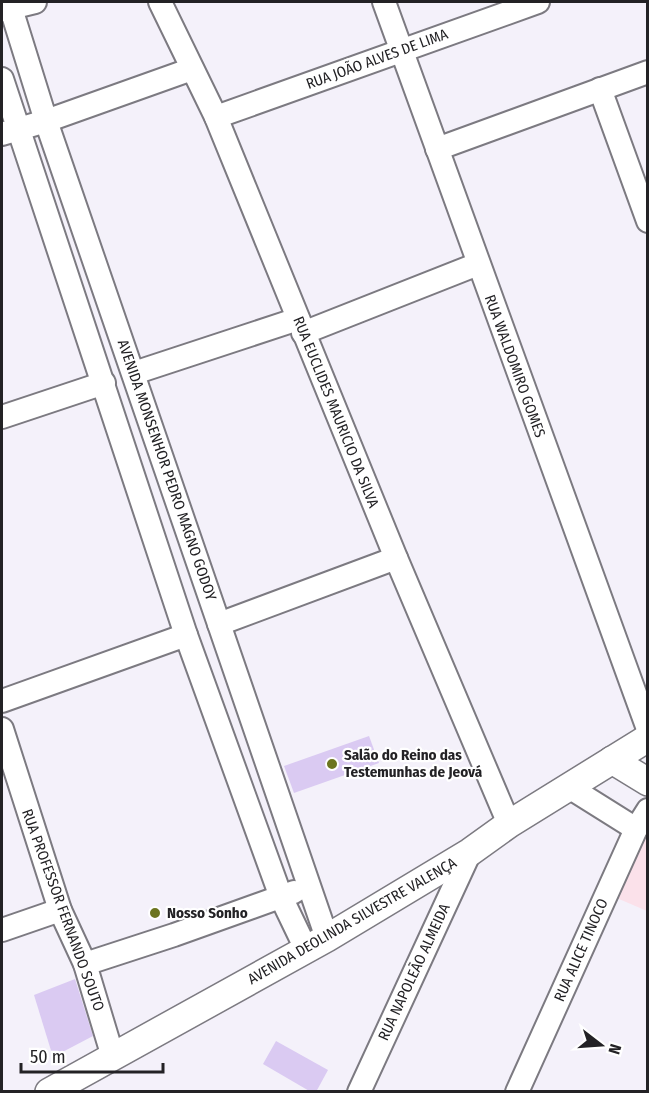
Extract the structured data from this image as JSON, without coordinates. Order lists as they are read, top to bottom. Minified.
{"streets":{"street":["RUA JOÃO ALVES DE LIMA","RUA WALDOMIRO GOMES","RUA EUCLIDES MAURICIO DA SILVA","AVENIDA MONSENHOR PEDRO MAGNO GODOY","RUA PROFESSOR FERNANDO SOUTO","AVENIDA DEOLINDA SILVESTRE VALENÇA","RUA ALICE TINOCO","RUA NAPOLEÃO ALMEIDA"]},"crossings":[["RUA JOÃO ALVES DE LIMA","RUA WALDOMIRO GOMES"],["RUA JOÃO ALVES DE LIMA","RUA EUCLIDES MAURICIO DA SILVA"],["RUA EUCLIDES MAURICIO DA SILVA","AVENIDA DEOLINDA SILVESTRE VALENÇA"],["AVENIDA MONSENHOR PEDRO MAGNO GODOY","AVENIDA DEOLINDA SILVESTRE VALENÇA"],["RUA PROFESSOR FERNANDO SOUTO","AVENIDA DEOLINDA SILVESTRE VALENÇA"],["AVENIDA DEOLINDA SILVESTRE VALENÇA","RUA NAPOLEÃO ALMEIDA"]],"places":["Salão do Reino das Testemunhas de Jeová","Nosso Sonho"],"scale_bar":"50 m","north":"right"}
